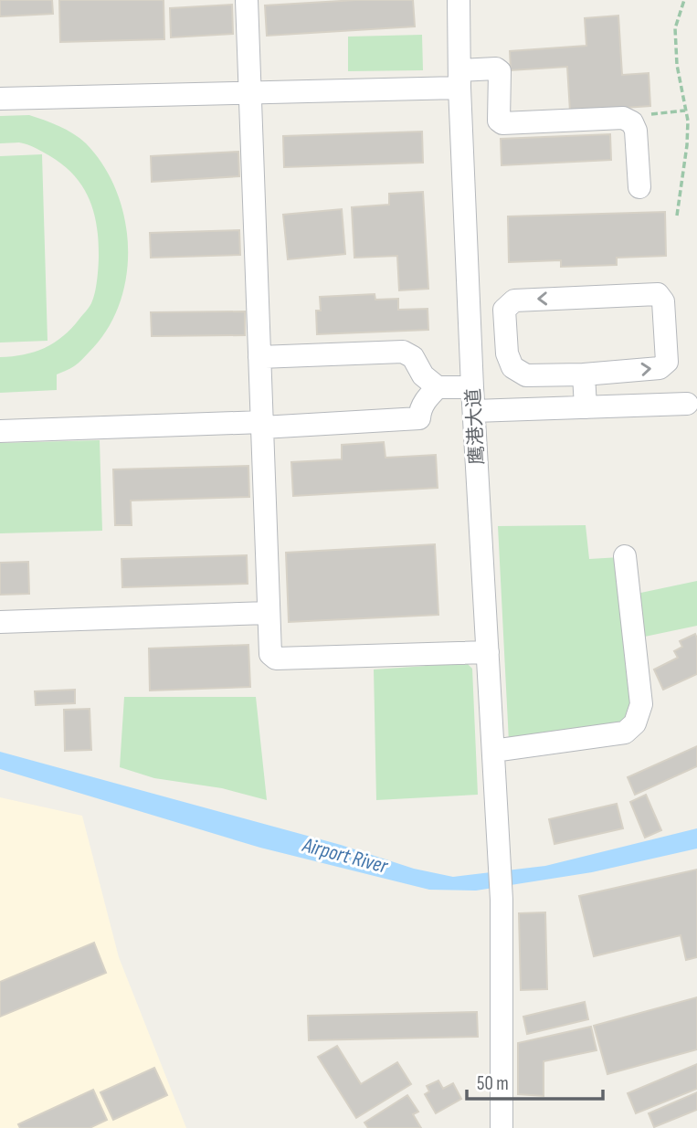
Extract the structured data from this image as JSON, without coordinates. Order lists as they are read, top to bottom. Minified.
{"streets":{"street":["鹰港大道"]},"water":["Airport River"],"scale_bar":"50 m"}
